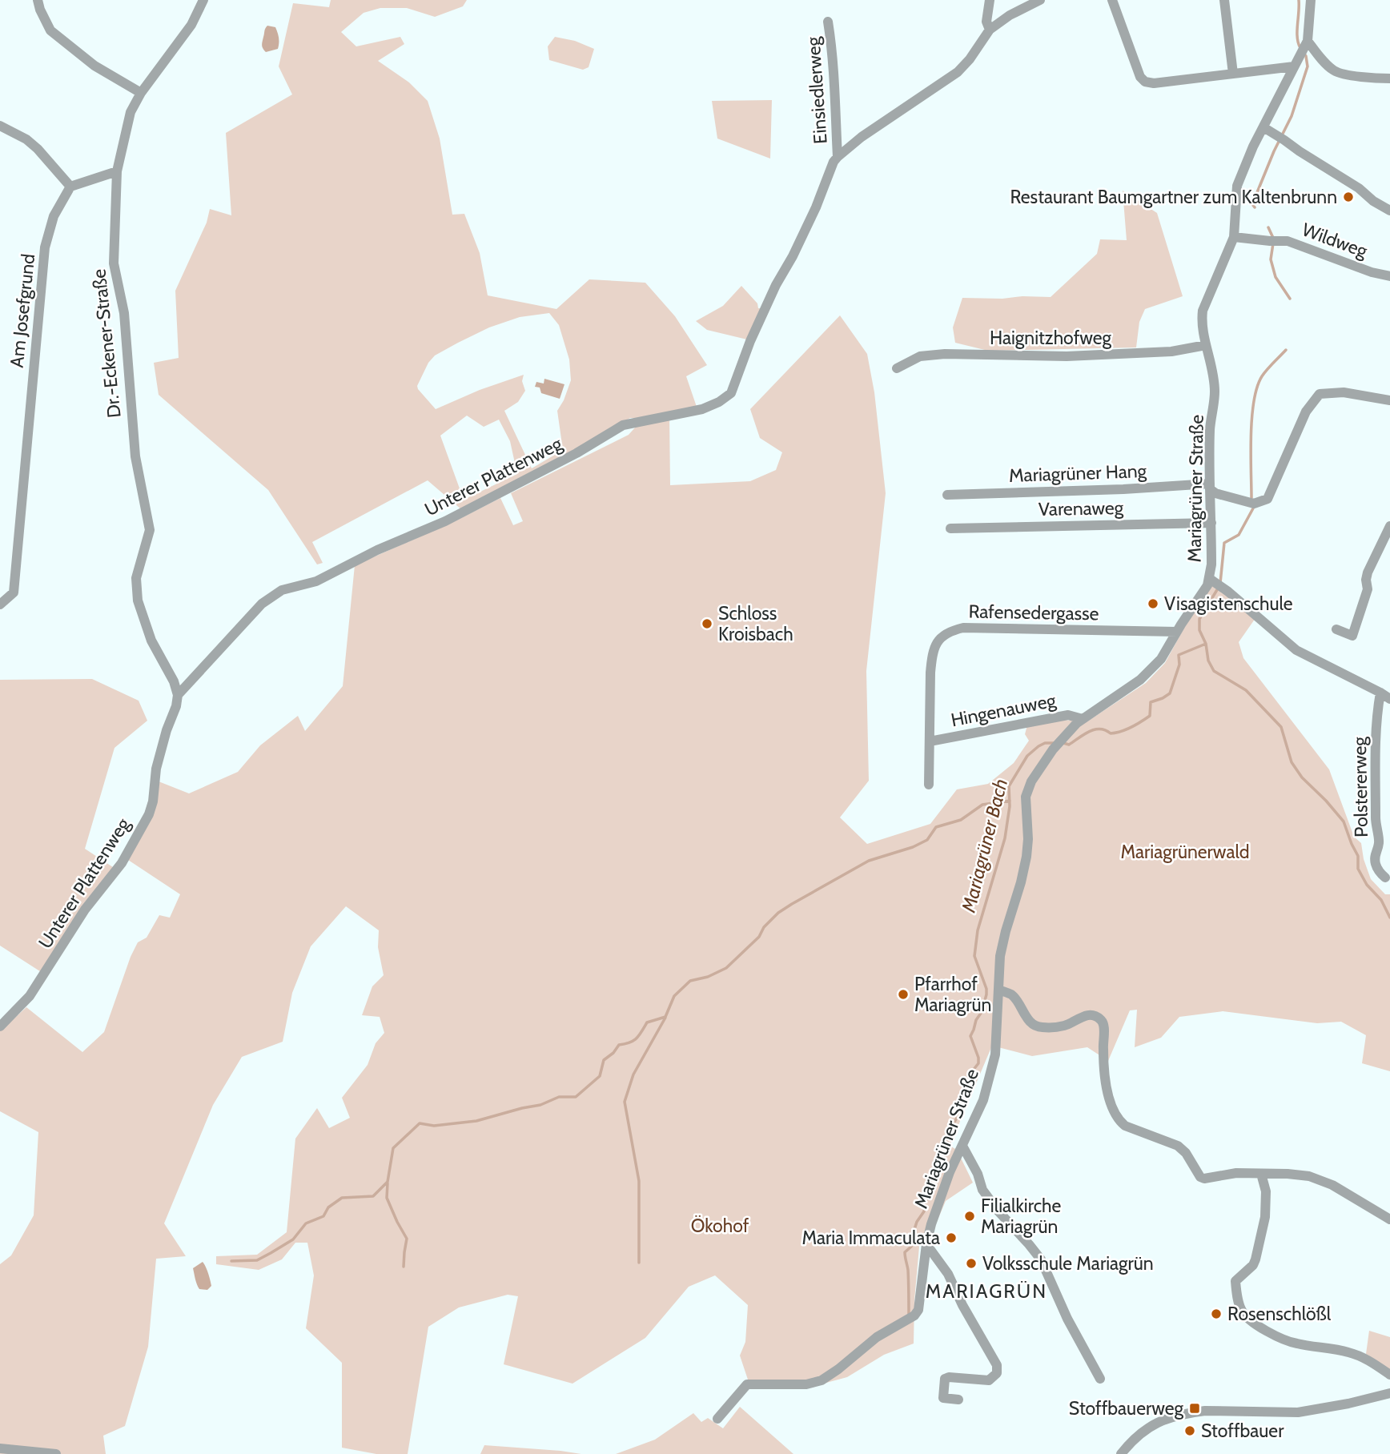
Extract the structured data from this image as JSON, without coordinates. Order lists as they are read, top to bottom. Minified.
{"streets":{"street":["Einsiedlerweg","Wildweg","Am Josefgrund","Haignitzhofweg","Dr.-Eckener-Straße","Mariagrüner Hang","Unterer Plattenweg","Mariagrüner Straße","Varenaweg","Rafensedergasse","Hingenauweg","Polstererweg"]},"crossings":[["Einsiedlerweg","Unterer Plattenweg"],["Wildweg","Mariagrüner Straße"],["Haignitzhofweg","Mariagrüner Straße"],["Dr.-Eckener-Straße","Unterer Plattenweg"],["Mariagrüner Hang","Mariagrüner Straße"],["Mariagrüner Straße","Varenaweg"],["Mariagrüner Straße","Rafensedergasse"],["Mariagrüner Straße","Hingenauweg"],["Rafensedergasse","Hingenauweg"]],"districts":["MARIAGRÜN"],"water":["Mariagrüner Bach"],"parks":["Mariagrünerwald","Ökohof"],"places":{"other":["Restaurant Baumgartner zum Kaltenbrunn","Visagistenschule","Schloss Kroisbach","Pfarrhof Mariagrün","Filialkirche Mariagrün","Maria Immaculata","Volksschule Mariagrün","Rosenschlößl","Stoffbauer"],"transit":["Stoffbauerweg"]}}
